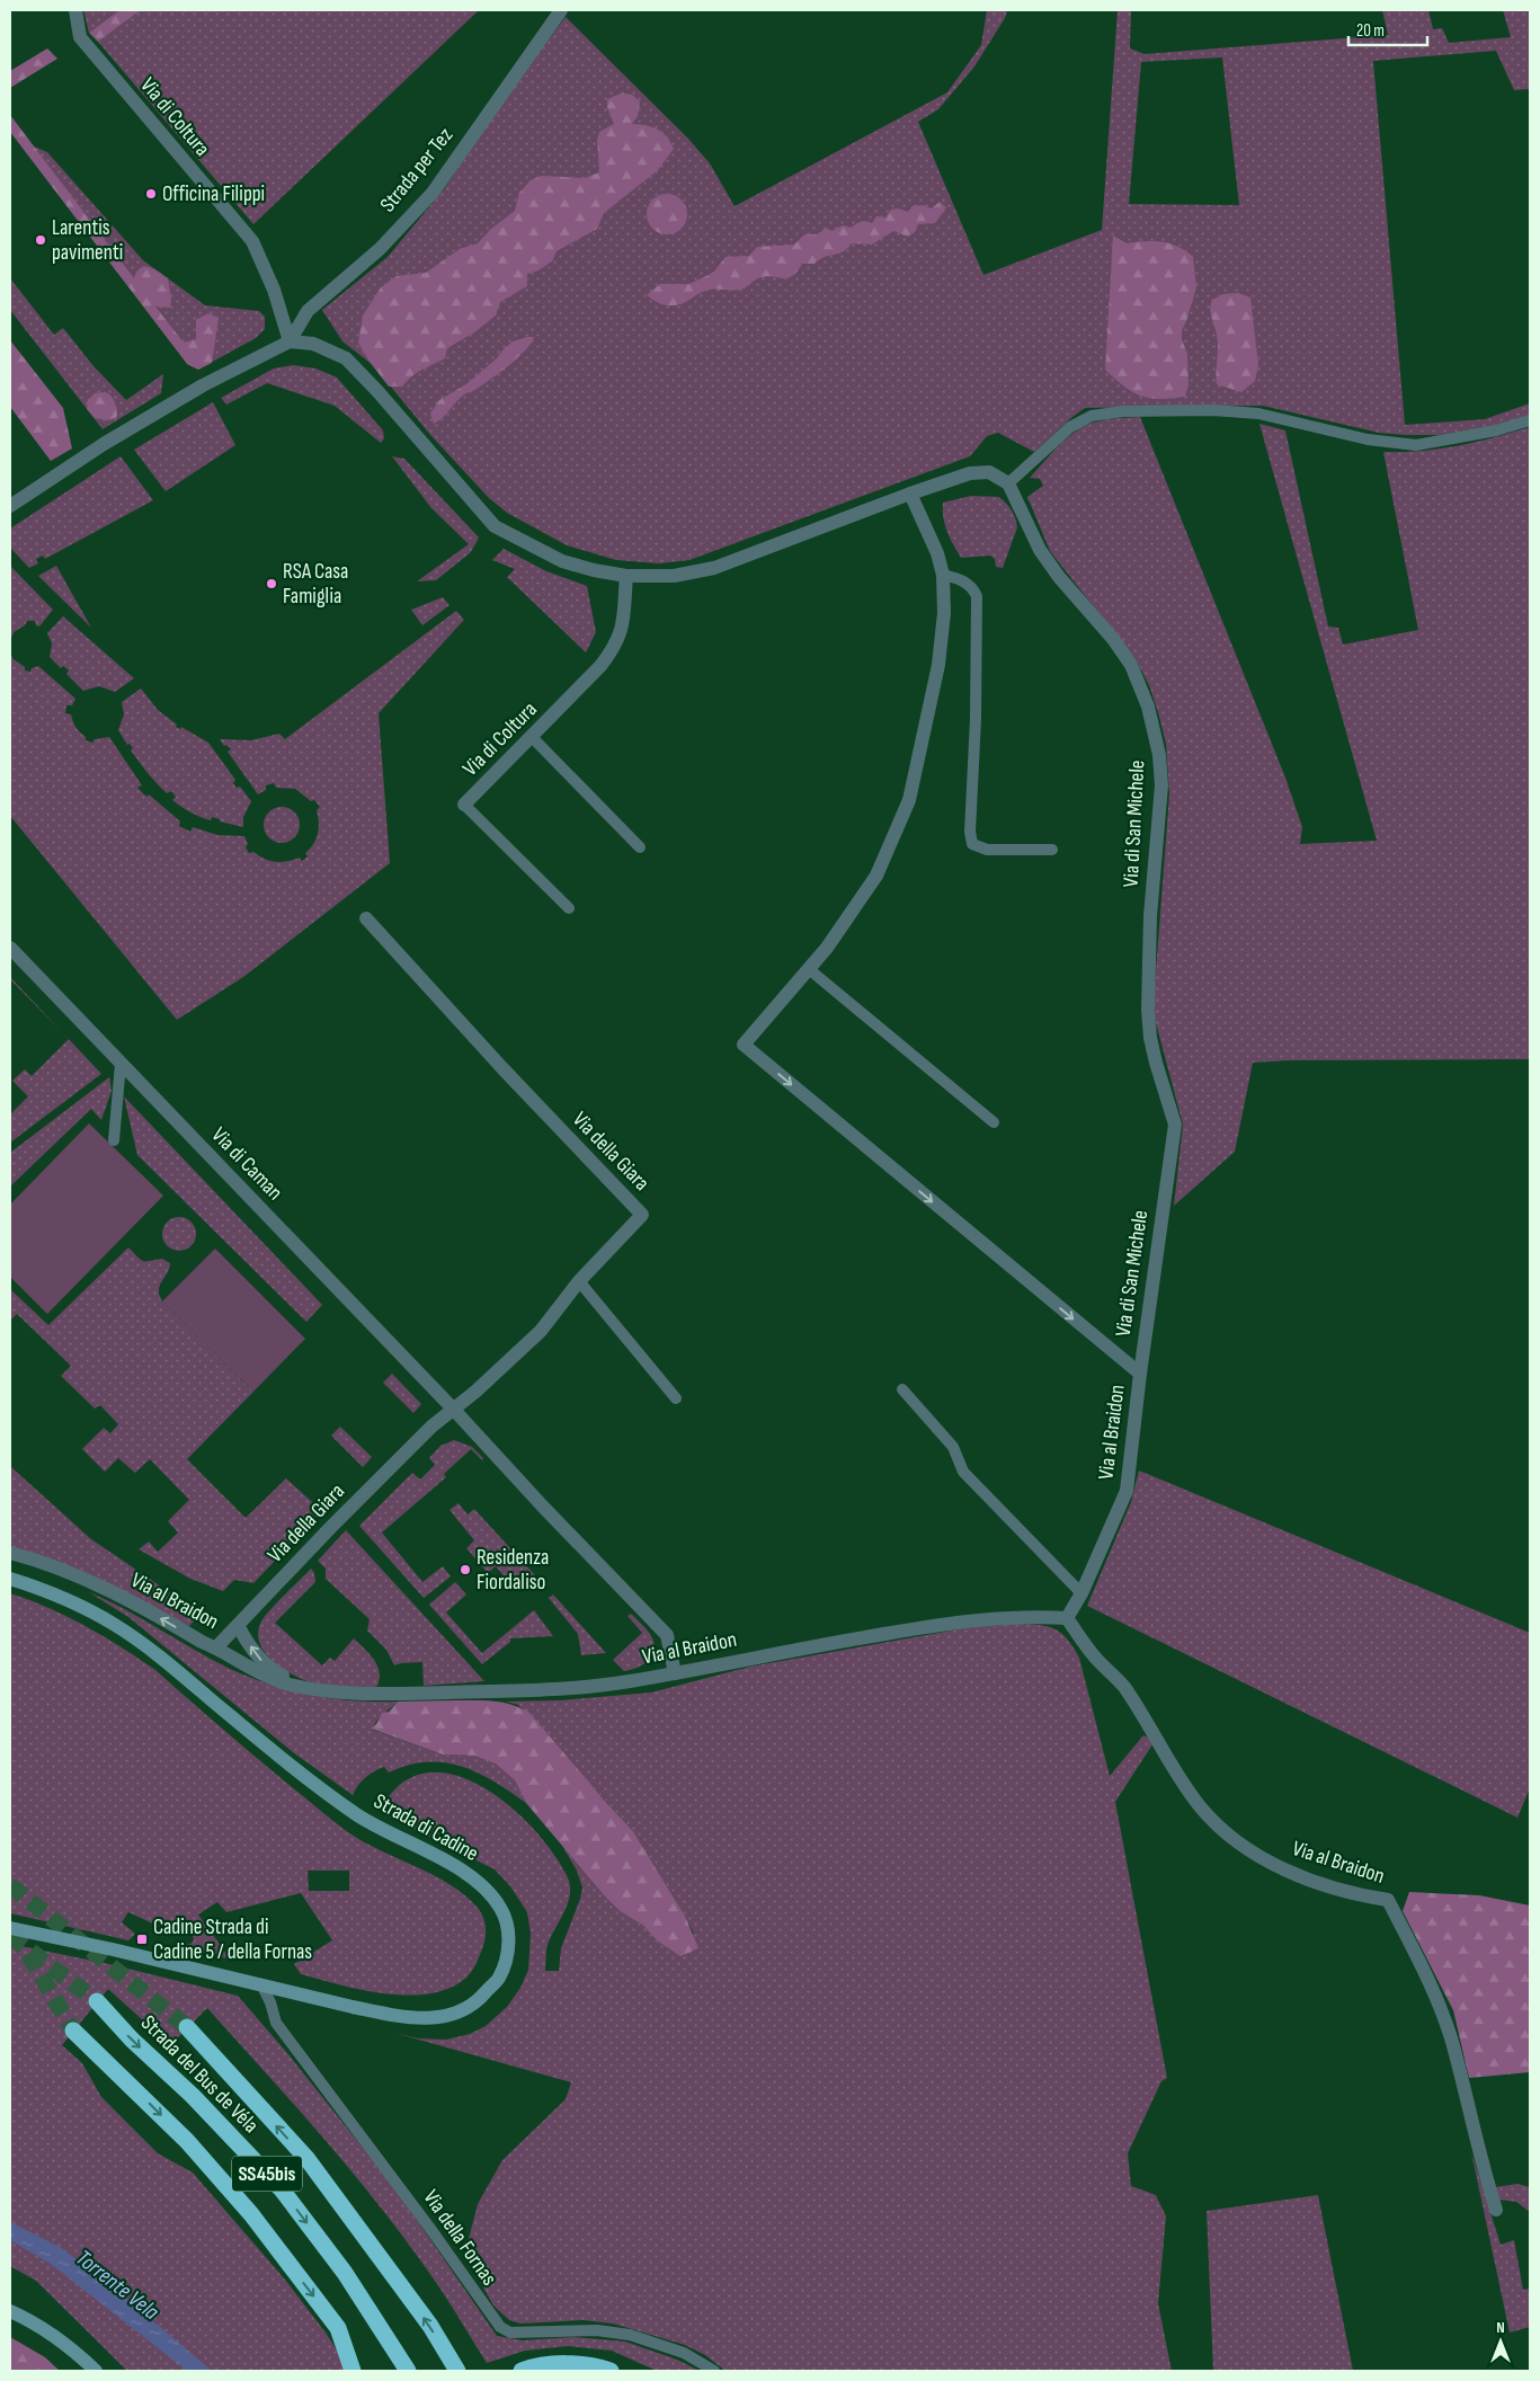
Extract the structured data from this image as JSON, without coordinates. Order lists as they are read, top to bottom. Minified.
{"streets":{"highway":["Strada del Bus de Véla","SS45bis"],"street":["Via di Coltura","Strada per Tez","Via di San Michele","Via della Giara","Via di Caman","Via al Braidon","Strada di Cadine"],"lane":["Via della Fornas"]},"crossings":[["Via di Coltura","Strada per Tez"],["Via di San Michele","Via al Braidon"],["Via della Giara","Via di Caman"],["Via della Giara","Via al Braidon"],["Strada di Cadine","Via della Fornas"]],"water":["Torrente Vela"],"places":{"other":["Officina Filippi","Larentis pavimenti","RSA Casa Famiglia","Residenza Fiordaliso"],"transit":["Cadine Strada di Cadine 5 / della Fornas"]},"scale_bar":"20 m","north":"top"}
